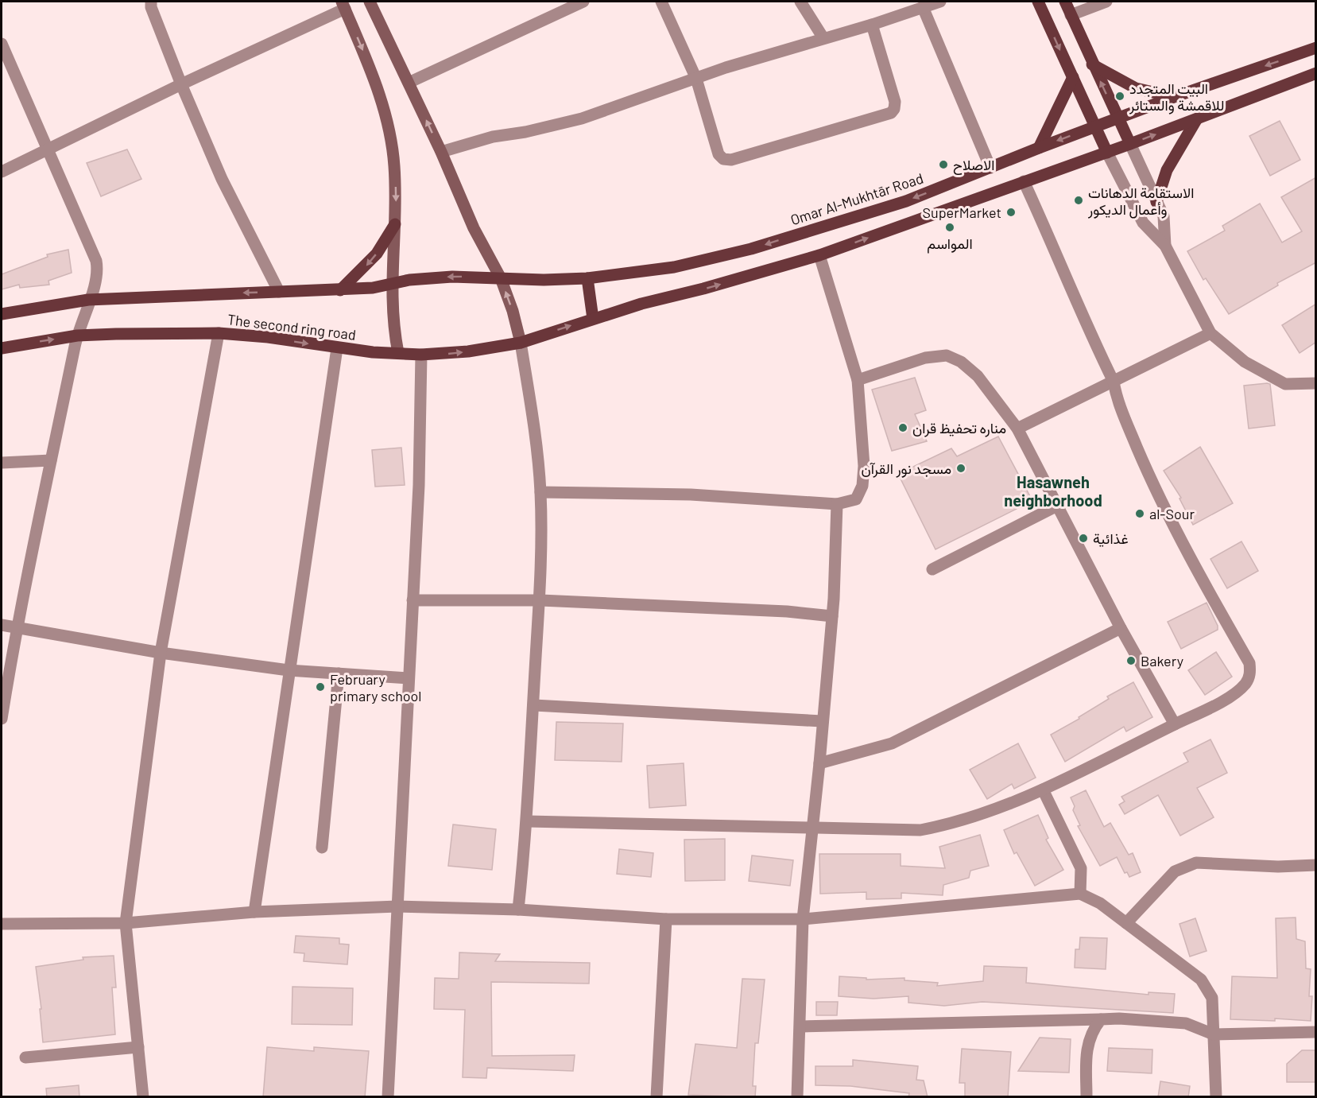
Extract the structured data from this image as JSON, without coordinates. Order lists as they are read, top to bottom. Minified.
{"streets":{"main road":["Omar Al-Mukhtār Road","The second ring road"]},"crossings":[["Omar Al-Mukhtār Road","The second ring road"]],"districts":["Hasawneh neighborhood"],"places":["البيت المتجدد للاقمشة والستائر","الاصلاح","الاستقامة الدهانات وأعمال الديكور","SuperMarket","المواسم","مناره تحفيظ قران","مسجد نور القرآن","al-Sour","غذائية","Bakery","February primary school"]}
